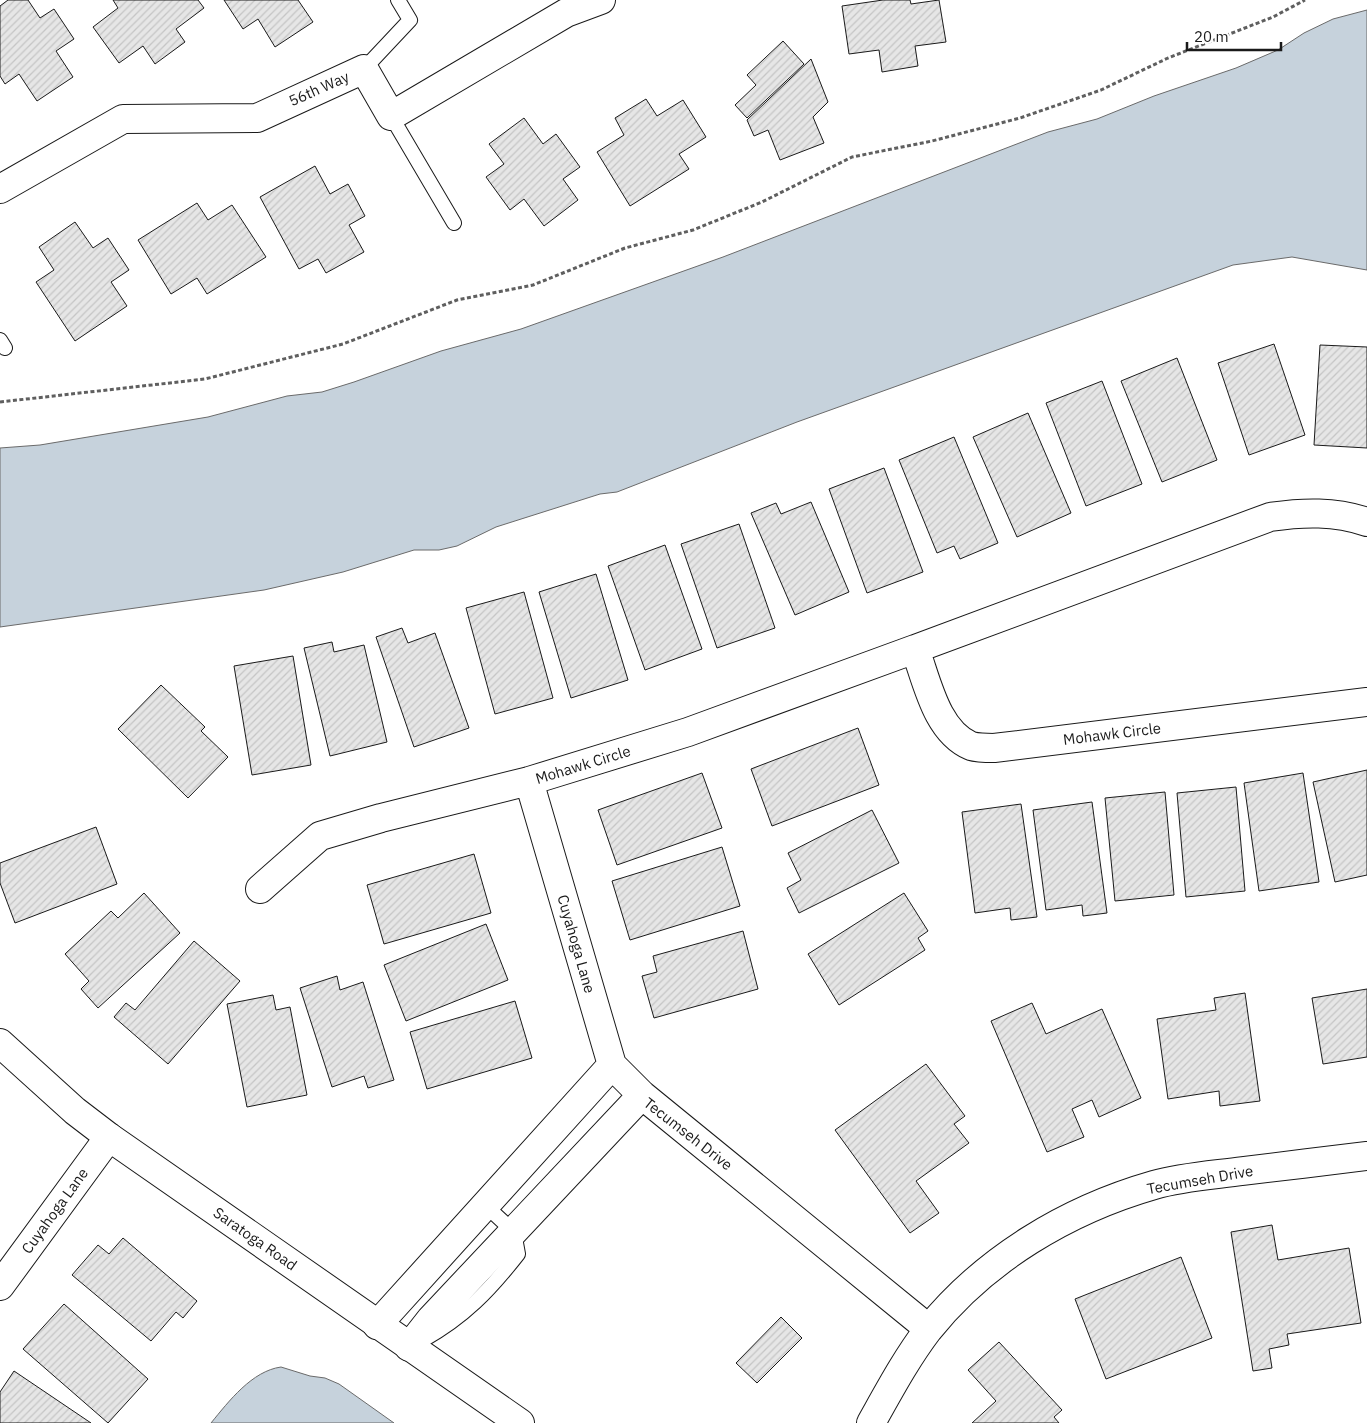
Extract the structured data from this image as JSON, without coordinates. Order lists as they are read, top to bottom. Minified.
{"streets":{"street":["56th Way","Mohawk Circle","Cuyahoga Lane","Tecumseh Drive","Saratoga Road"]},"crossings":[["Mohawk Circle","Cuyahoga Lane"],["Cuyahoga Lane","Tecumseh Drive"],["Cuyahoga Lane","Saratoga Road"],["Tecumseh Drive","Saratoga Road"]],"scale_bar":"20 m"}
